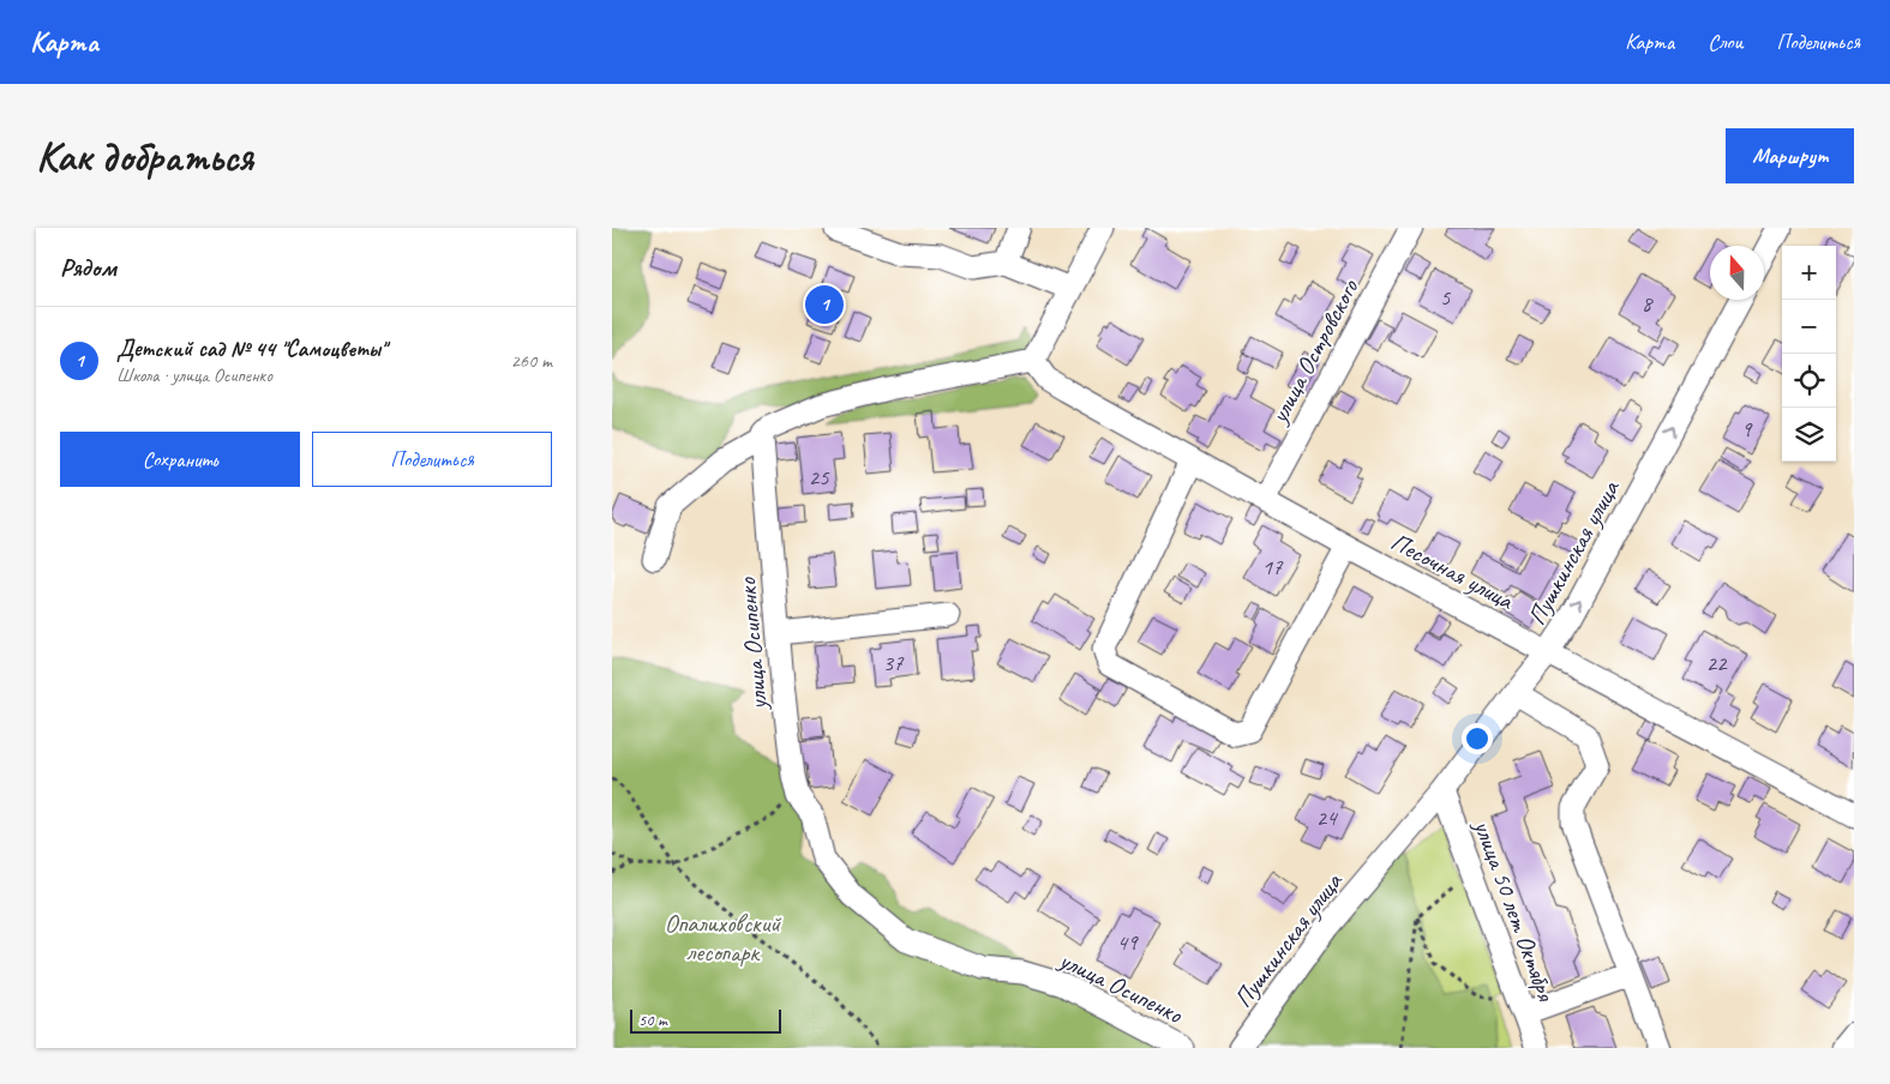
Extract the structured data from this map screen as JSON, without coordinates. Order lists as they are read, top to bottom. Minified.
{"streets":{"street":["улица Островского","Пушкинская улица","Песочная улица","улица Осипенко","улица 50 лет Октября"]},"crossings":[["улица Островского","Песочная улица"],["Пушкинская улица","Песочная улица"],["Пушкинская улица","улица 50 лет Октября"]],"one_way":["Пушкинская улица"],"parks":["Опалиховский лесопарк"],"house_numbers":["5","8","9","25","17","37","22","24","49"],"scale_bar":"50 m","north":"top","page":{"header":"Карта","nav":["Карта","Слои","Поделиться"],"buttons":["Маршрут",["Сохранить","Поделиться"]],"title":"Как добраться","heading":"Рядом","map_buttons":["+","−"],"pins":"1","list":[{"mark":"1","name":"Детский сад № 44 \"Самоцветы\"","note":"Школа · улица Осипенко","value":"260 m"}],"scale":"50 m"}}
